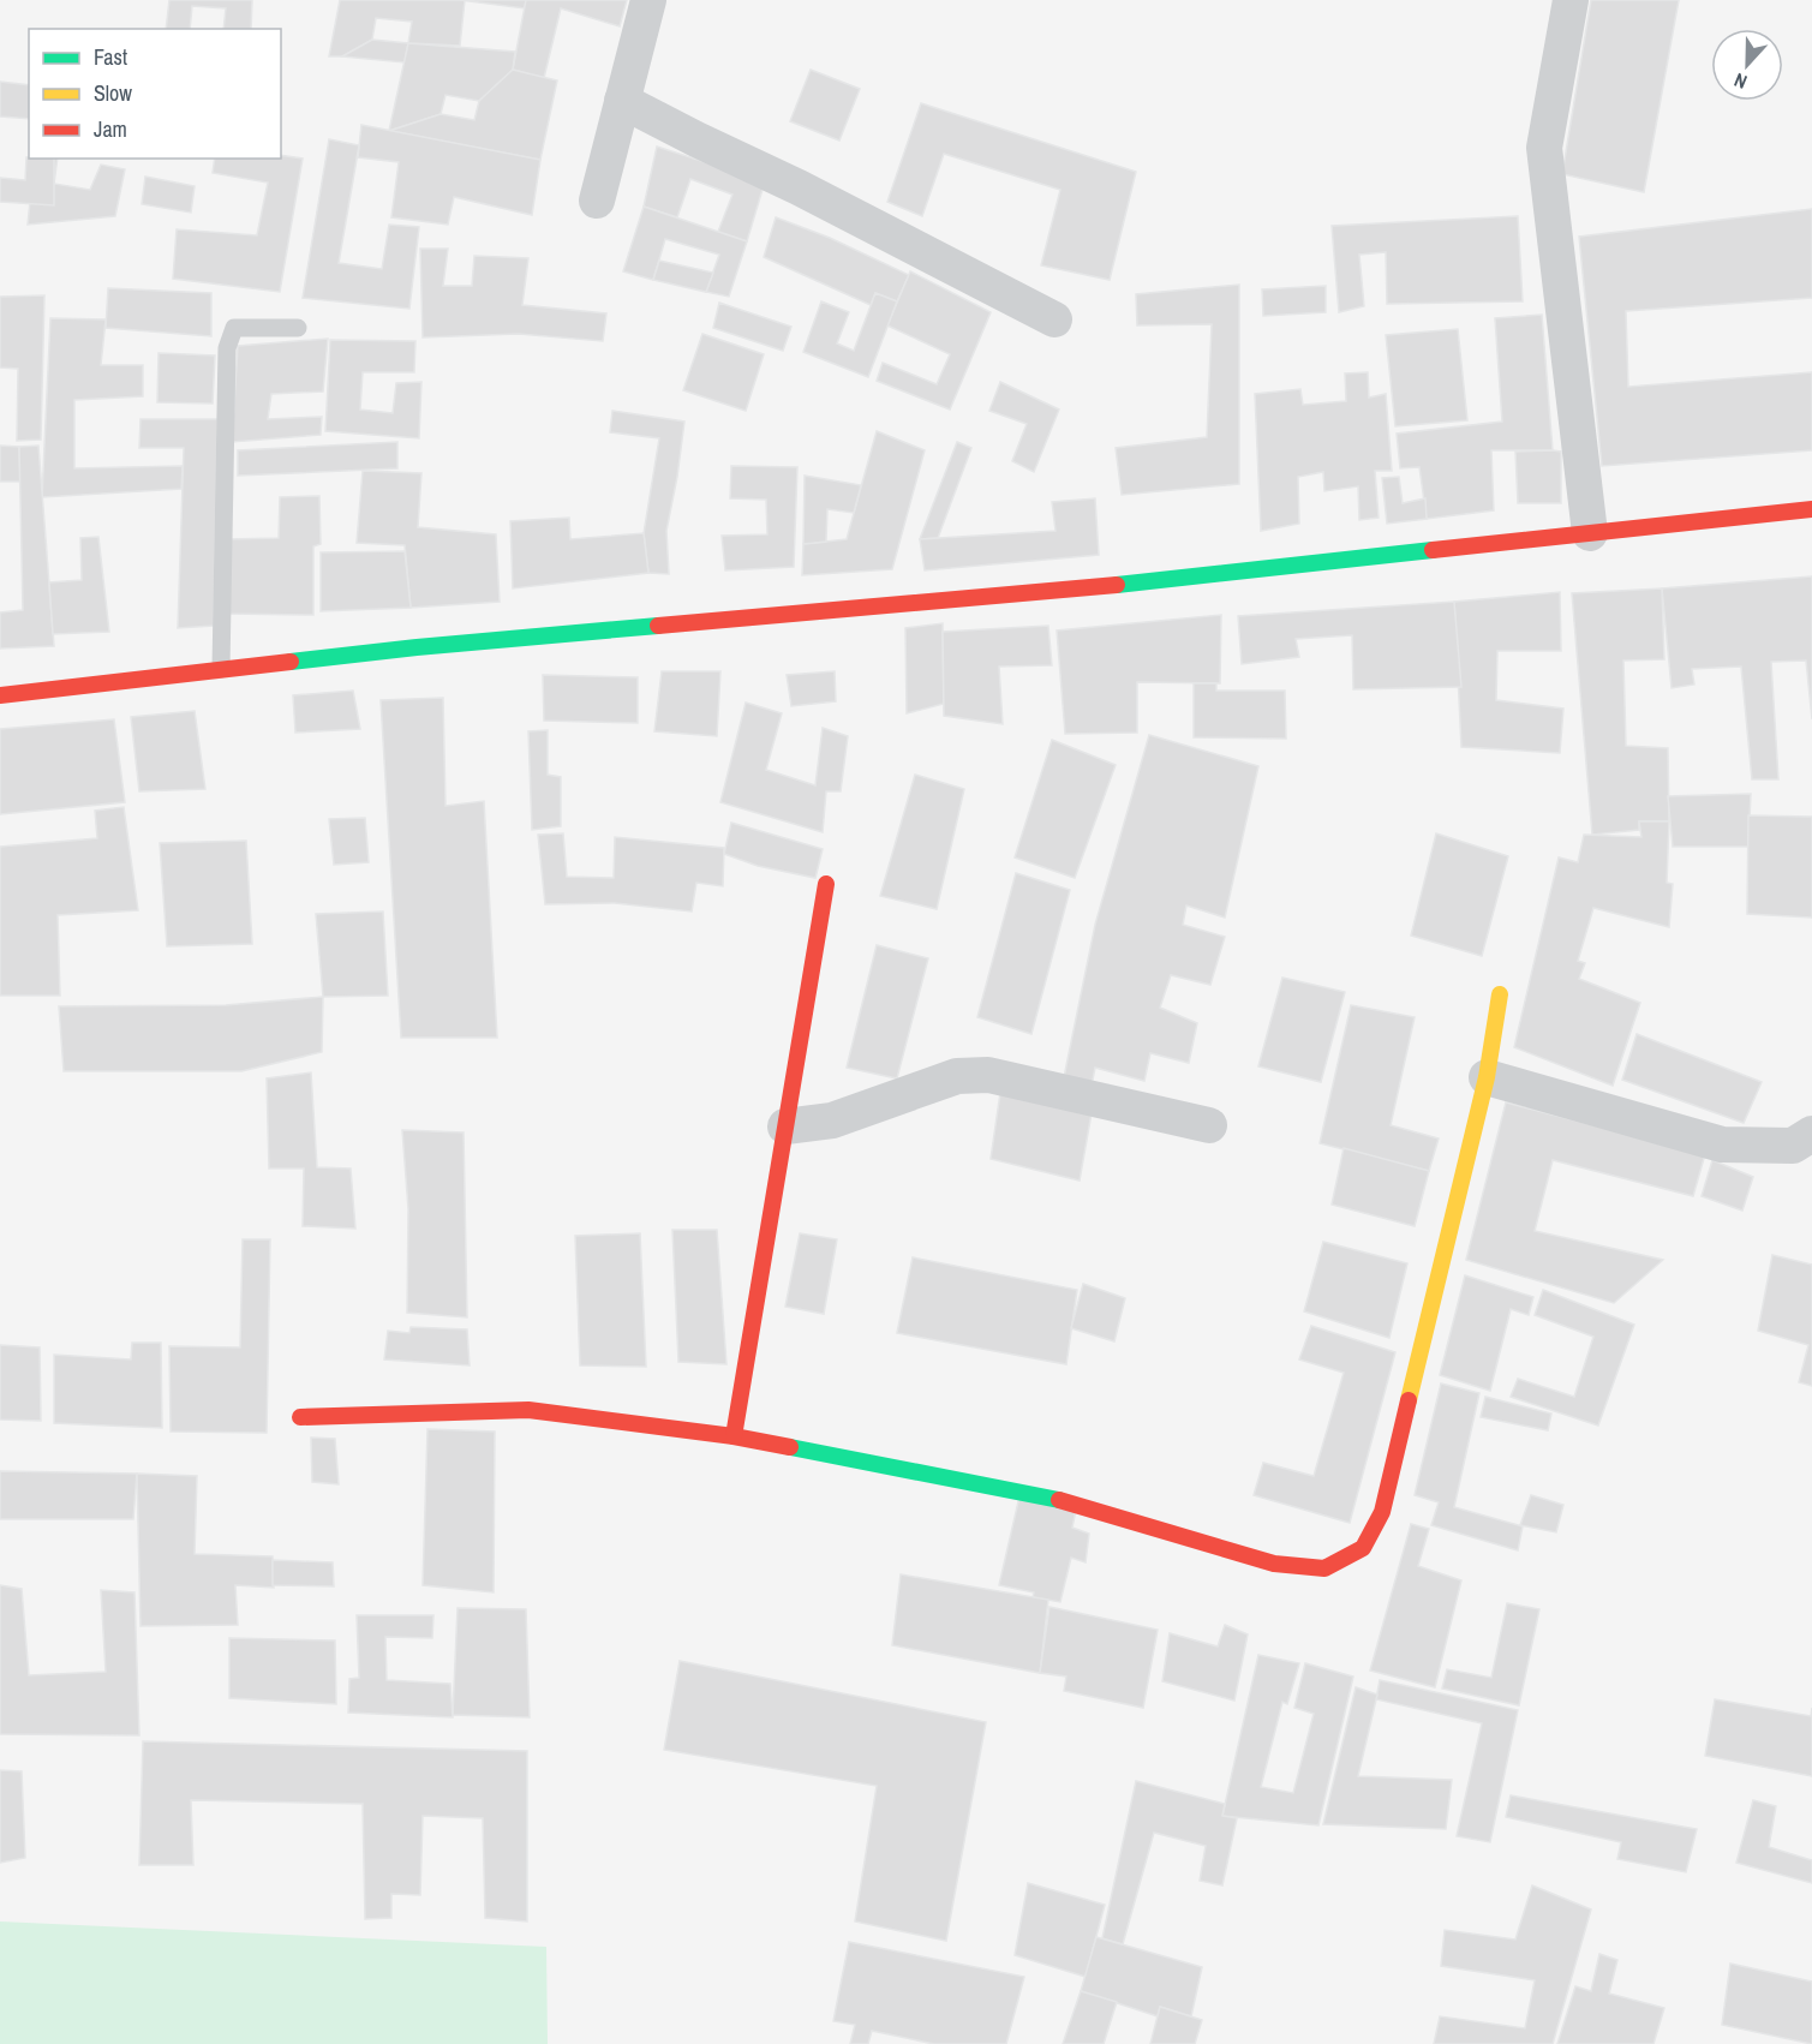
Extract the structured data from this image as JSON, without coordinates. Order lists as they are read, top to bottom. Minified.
{"legend":["Fast","Slow","Jam"],"north":"bottom"}
